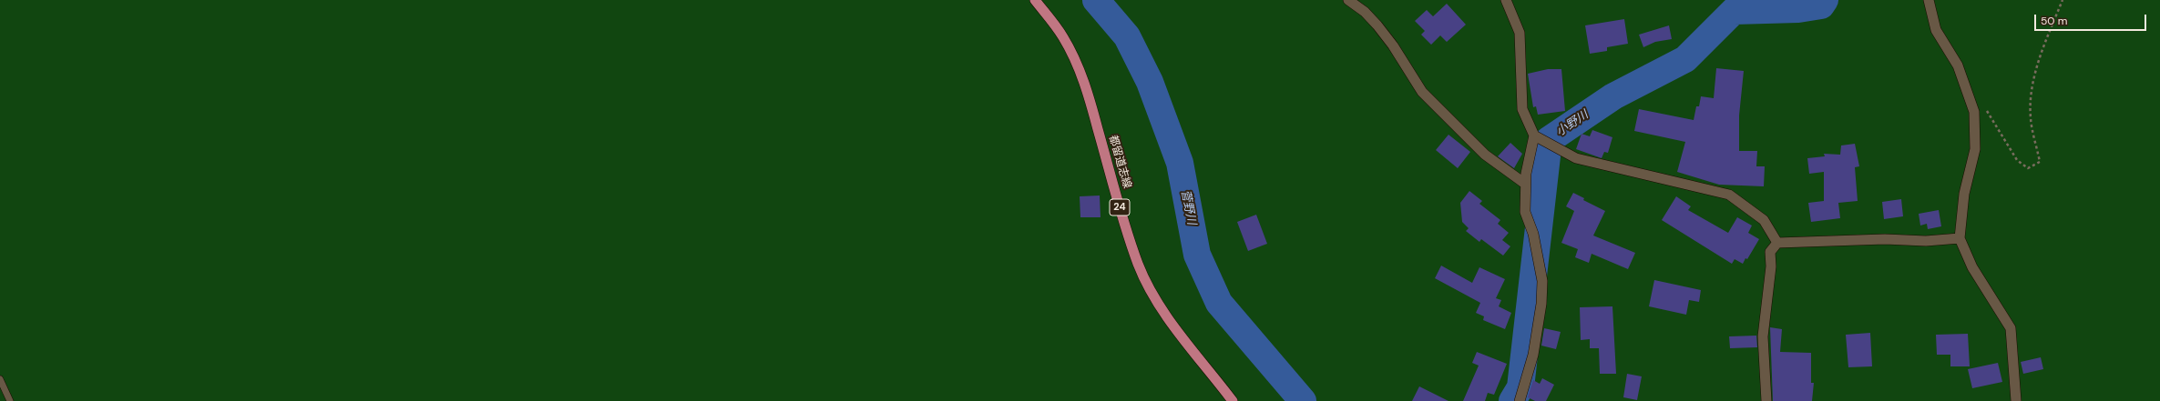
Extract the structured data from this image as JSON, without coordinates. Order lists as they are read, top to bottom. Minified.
{"streets":{"main road":["都留道志線","24"]},"water":["小野川","菅野川"],"scale_bar":"50 m"}
